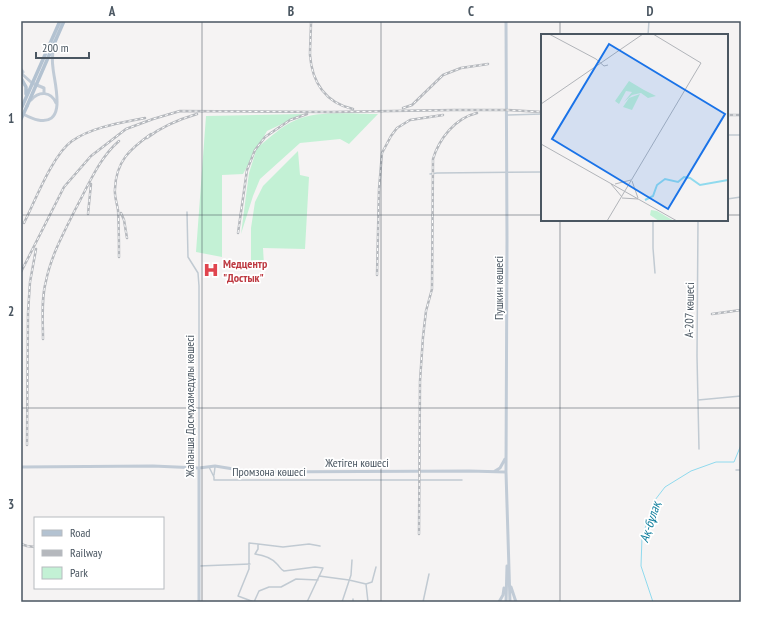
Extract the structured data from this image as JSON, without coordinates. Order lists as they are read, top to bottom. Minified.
{"streets":{"main road":["Пушкин көшесі","Жаһанша Досмұхамедұлы көшесі","Жетіген көшесі"],"street":["А-207 көшесі","Промзона көшесі"]},"crossings":[["Пушкин көшесі","Жетіген көшесі"],["Жаһанша Досмұхамедұлы көшесі","Жетіген көшесі"]],"water":["Ақ-бұлақ"],"places":{"hospital":["Медцентр \"Достык\""]},"legend":["Road","Railway","Park"],"scale_bar":"200 m","grid":{"columns":["A","B","C","D"],"rows":["1","2","3"]}}
